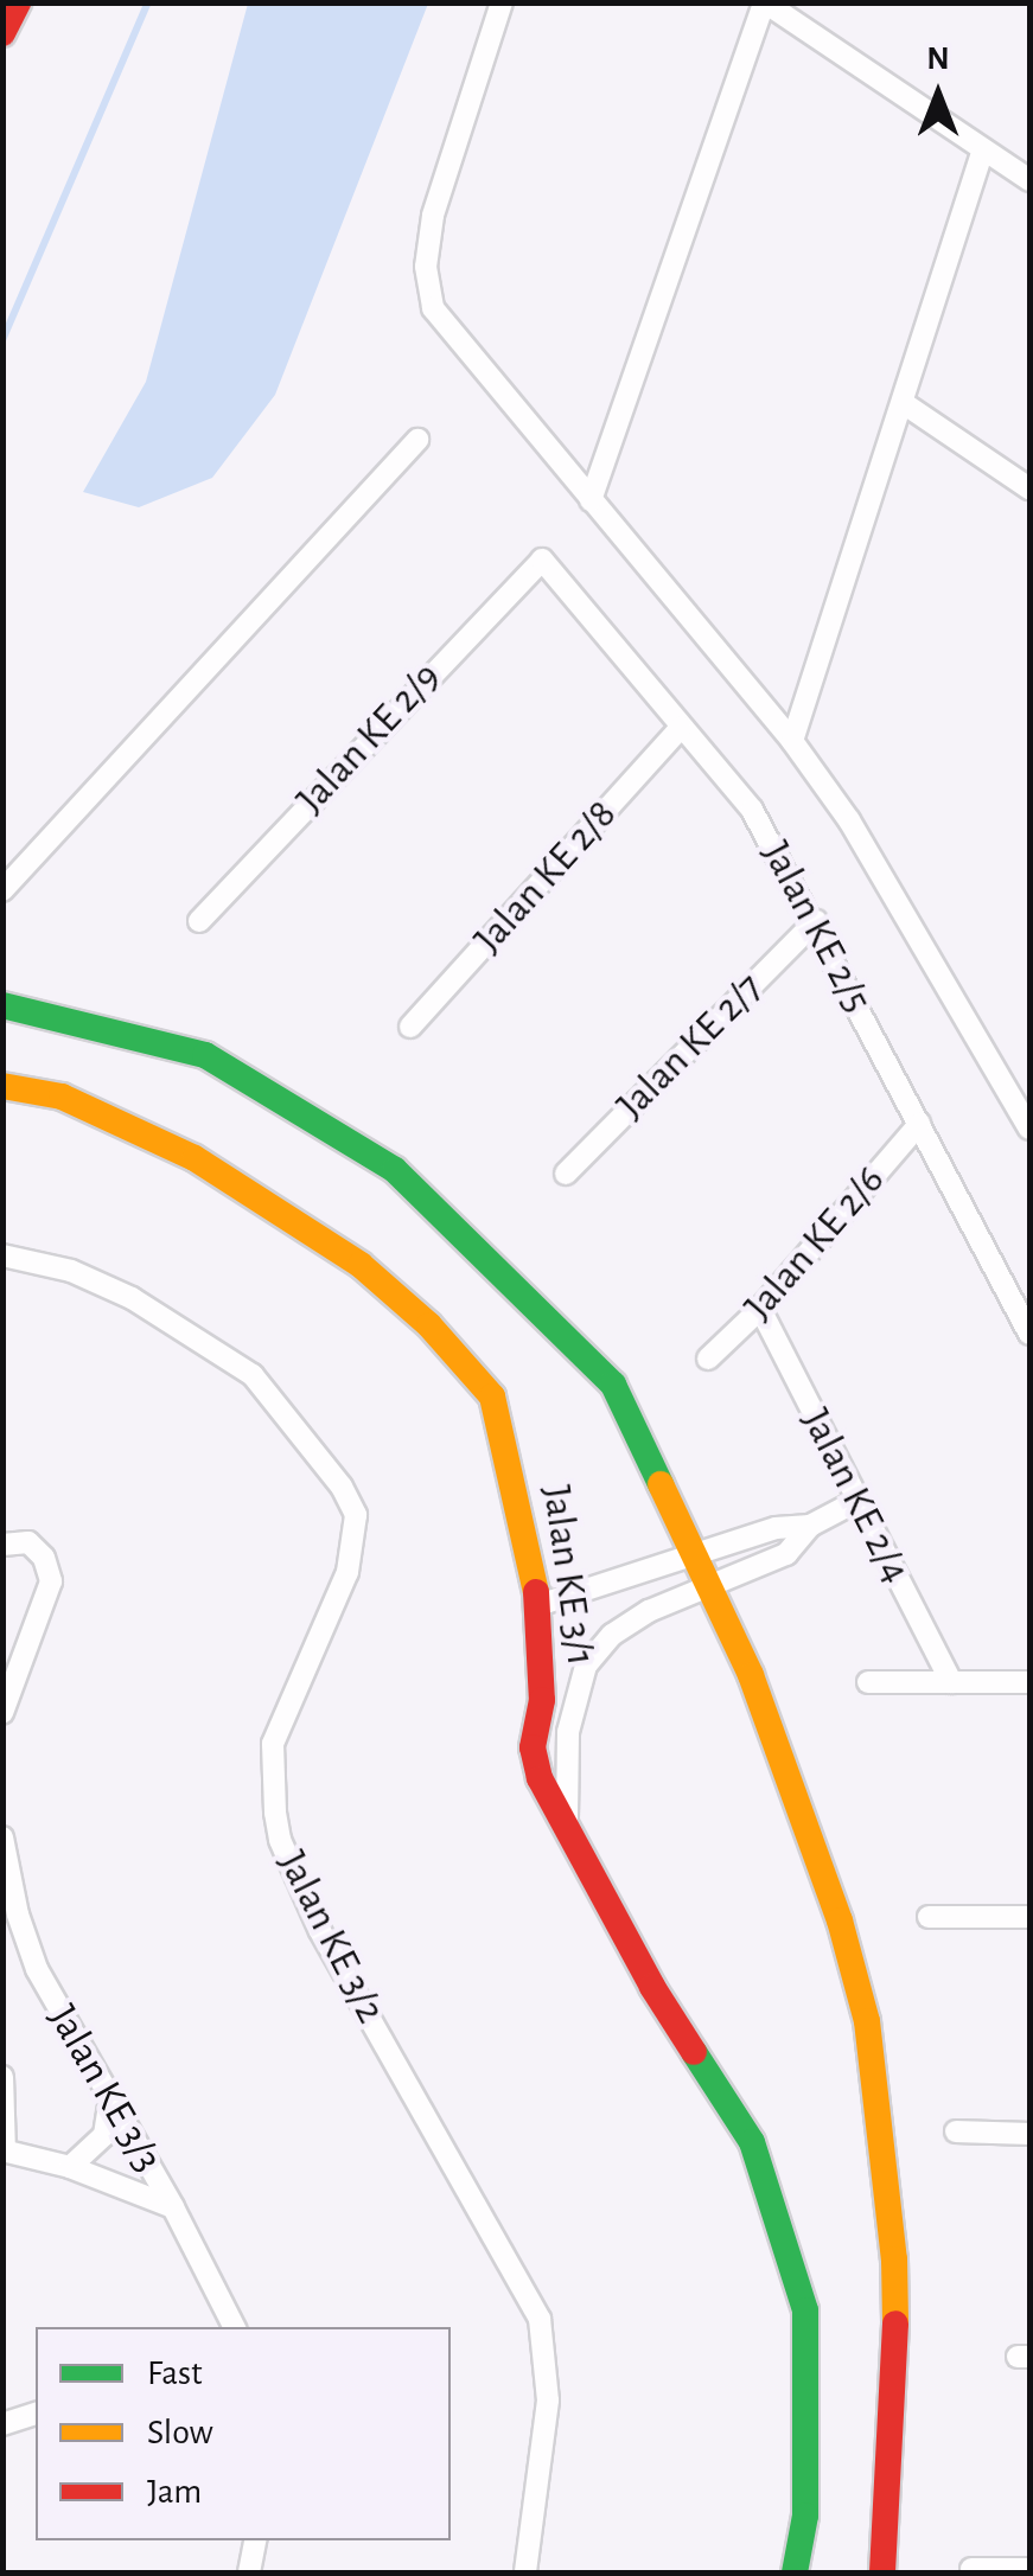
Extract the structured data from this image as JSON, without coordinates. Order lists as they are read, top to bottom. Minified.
{"streets":{"main road":["Jalan KE 3/1"],"street":["Jalan KE 2/9","Jalan KE 2/8","Jalan KE 2/5","Jalan KE 2/7","Jalan KE 2/6","Jalan KE 2/4","Jalan KE 3/2","Jalan KE 3/3"]},"crossings":[["Jalan KE 2/9","Jalan KE 2/5"],["Jalan KE 2/8","Jalan KE 2/5"],["Jalan KE 2/5","Jalan KE 2/7"],["Jalan KE 2/5","Jalan KE 2/6"],["Jalan KE 2/6","Jalan KE 2/4"]],"legend":["Fast","Slow","Jam"],"north":"top"}
